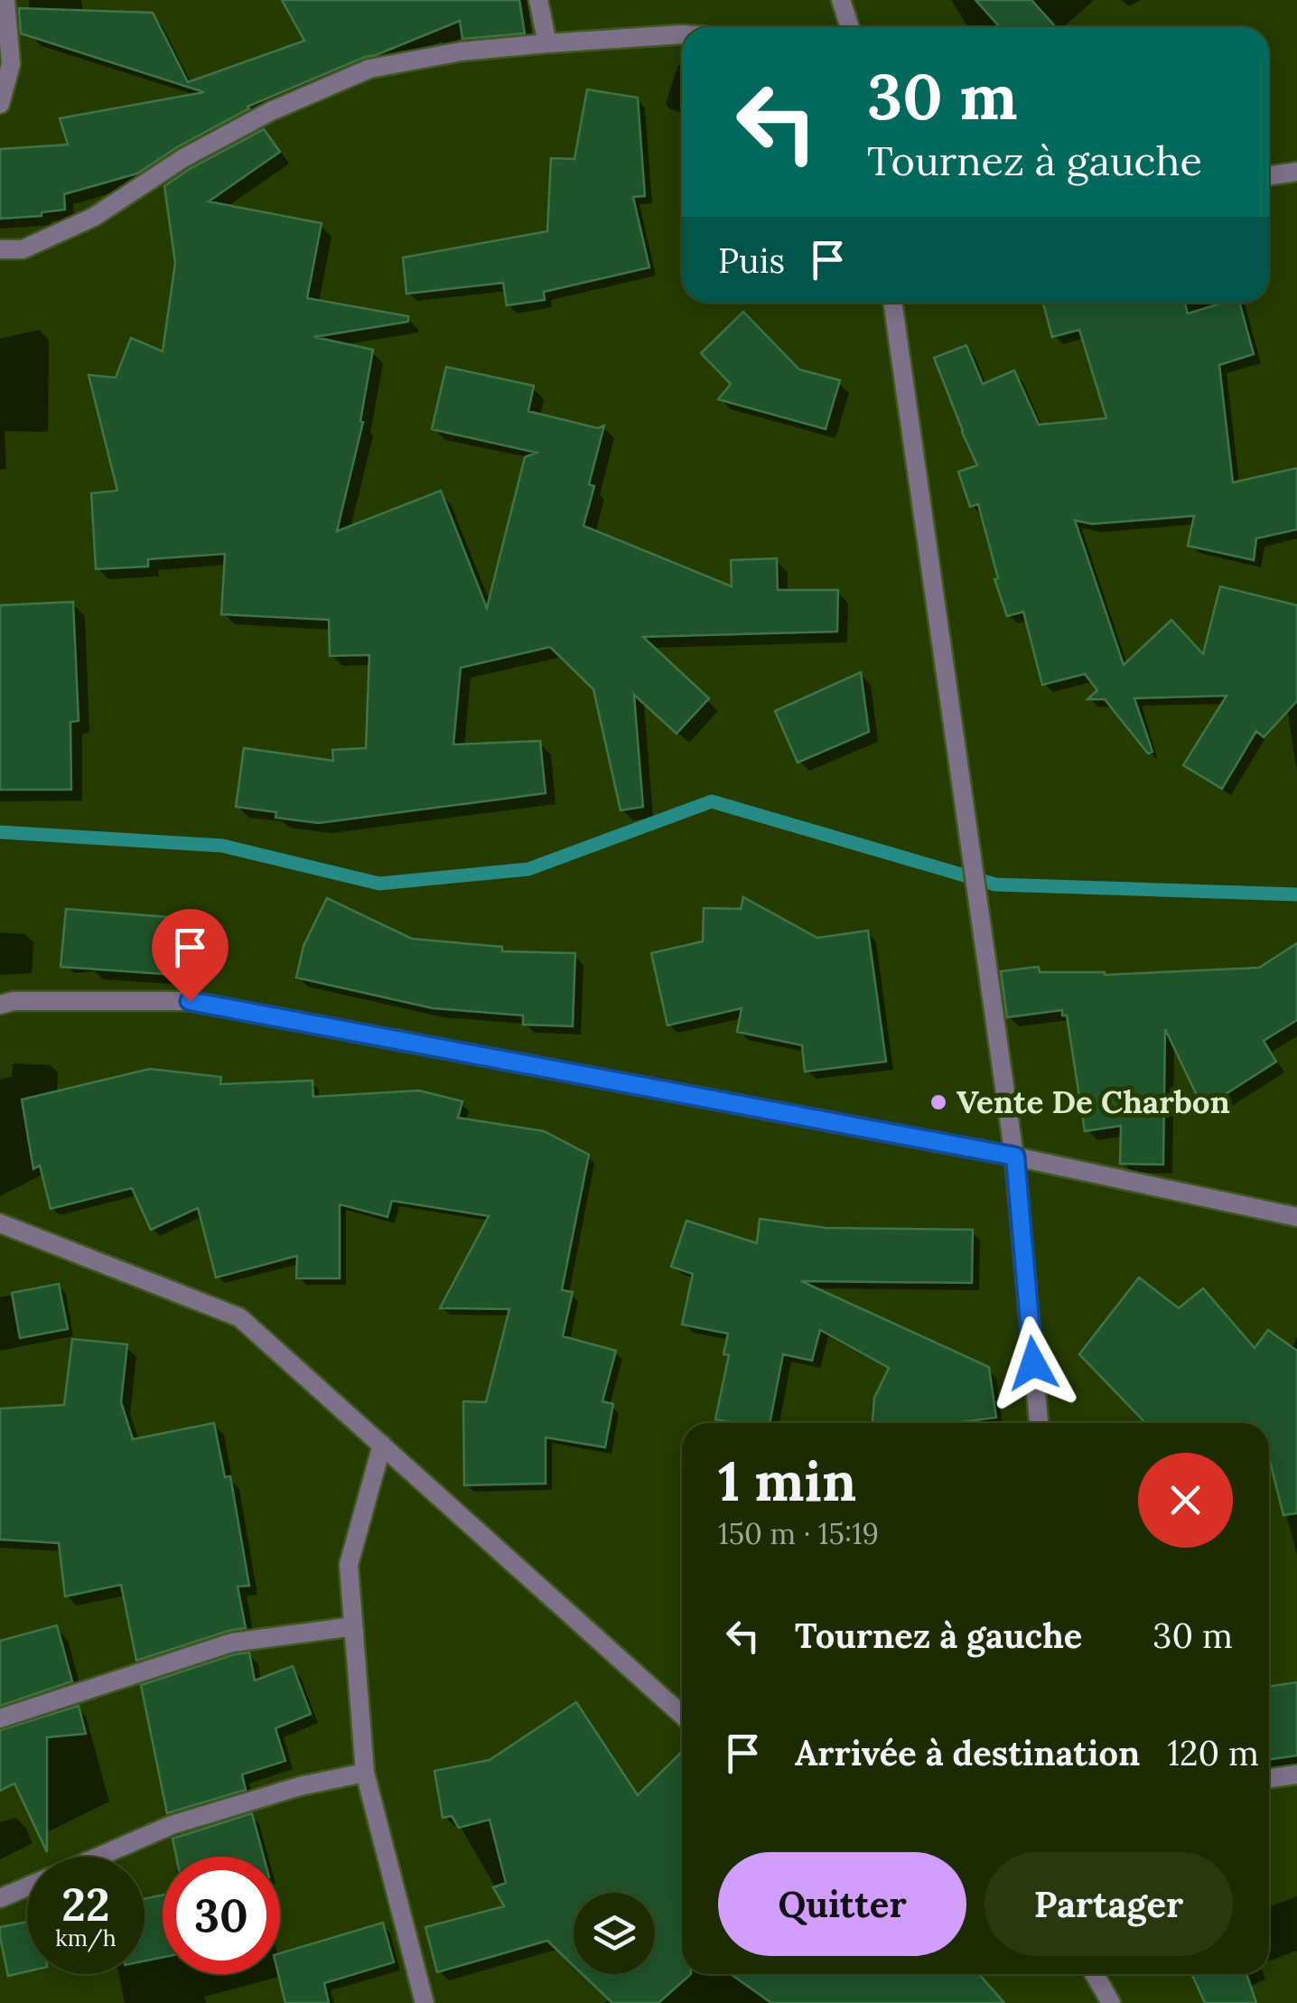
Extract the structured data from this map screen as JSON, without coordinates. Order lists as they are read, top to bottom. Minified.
{"places":["Vente De Charbon"],"page":{"turn":["30 m","Tournez à gauche"],"then":"Puis","heading":["1 min","150 m · 15:19"],"list":[{"name":"Tournez à gauche","value":"30 m"},{"name":"Arrivée à destination","value":"120 m"}],"buttons":["Quitter","Partager"],"speed":"22 km/h","limit":"30"}}
